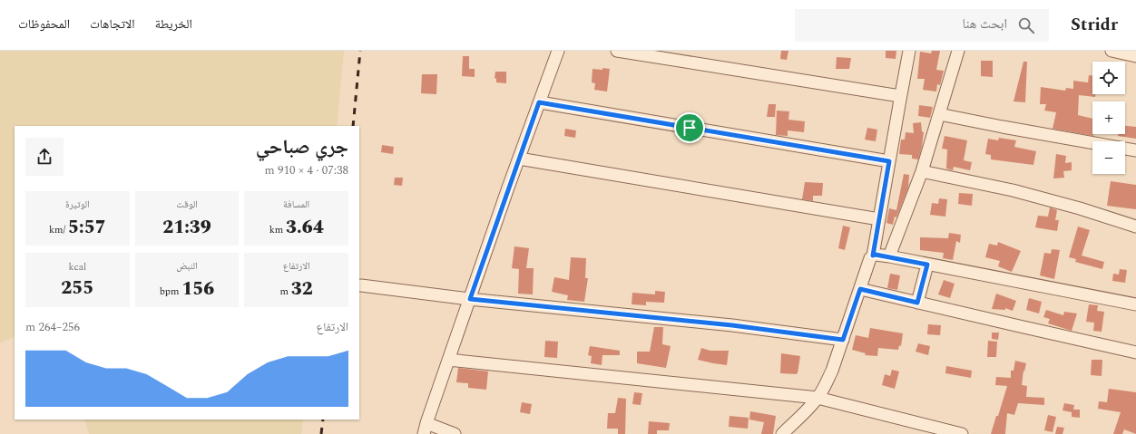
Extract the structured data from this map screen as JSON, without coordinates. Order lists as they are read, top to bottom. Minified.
{"page":{"header":"Stridr","search":"ابحث هنا","nav":["الخريطة","الاتجاهات","المحفوظات"],"map_buttons":["+","−"],"heading":["جري صباحي","07:38 · 4 × 910 m"],"stats":[["المسافة","3.64 km"],["الوقت","21:39"],["الوتيرة","5:57 /km"],["الارتفاع","32 m"],["النبض","156 bpm"],["kcal","255"]],"chart":["الارتفاع","256–264 m"]}}
